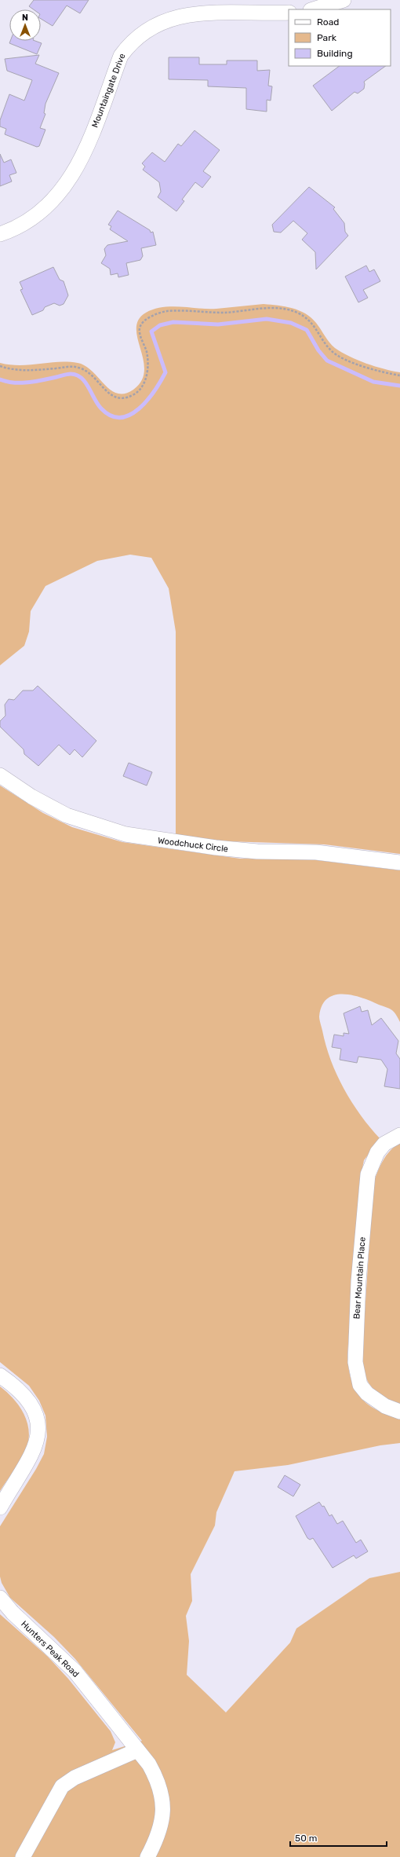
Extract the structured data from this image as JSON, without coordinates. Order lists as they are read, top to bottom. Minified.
{"streets":{"street":["Mountaingate Drive","Woodchuck Circle","Bear Mountain Place","Hunters Peak Road"]},"legend":["Road","Park","Building"],"scale_bar":"50 m","north":"top"}
